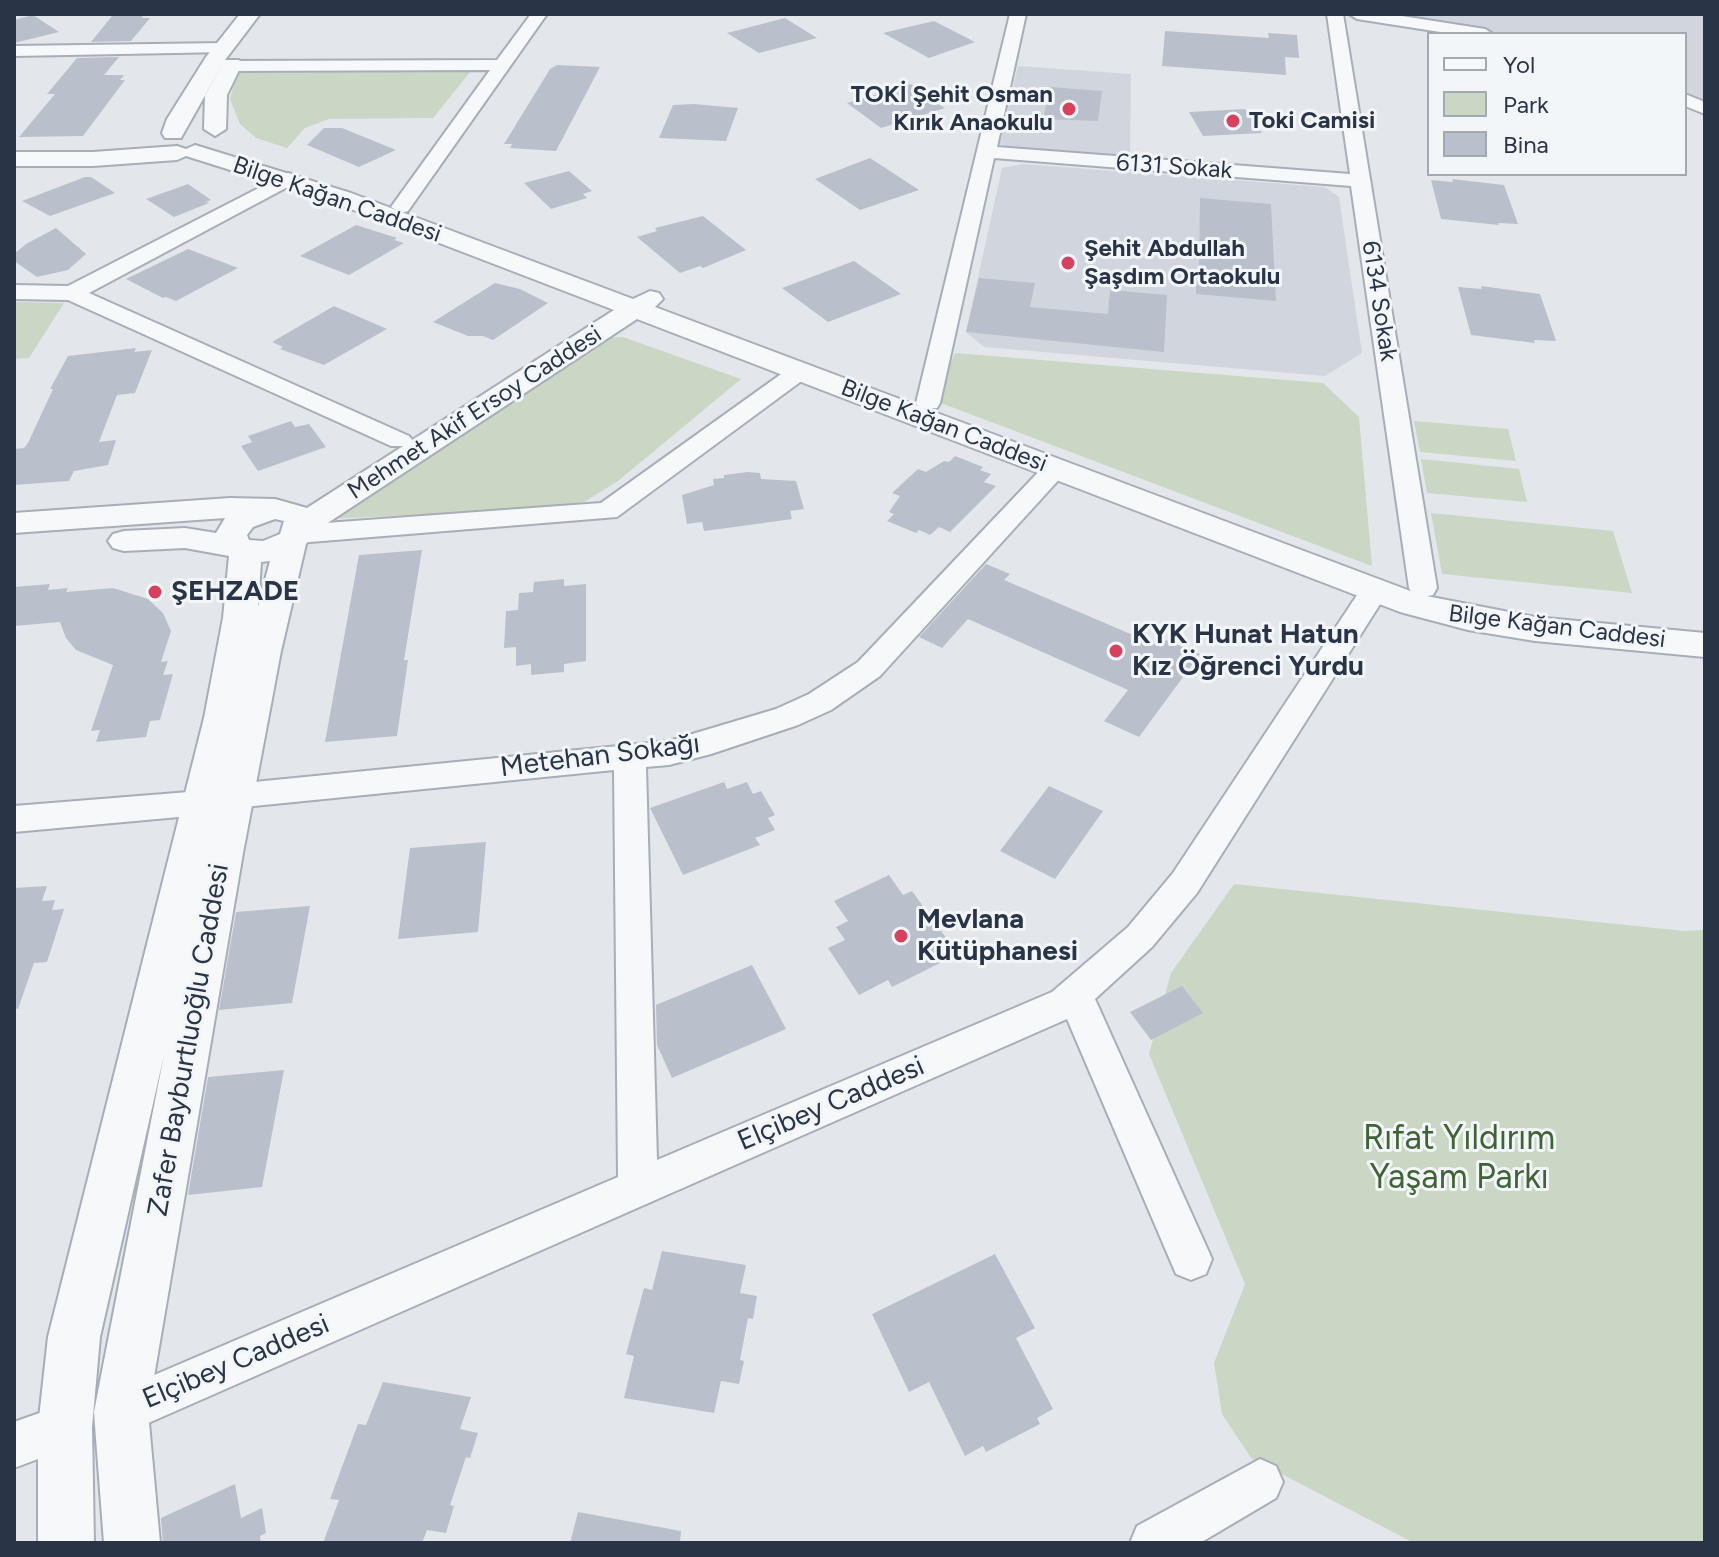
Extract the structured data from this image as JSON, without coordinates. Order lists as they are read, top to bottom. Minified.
{"streets":{"street":["6131 Sokak","Bilge Kağan Caddesi","6134 Sokak","Mehmet Akif Ersoy Caddesi","Metehan Sokağı","Zafer Bayburtluoğlu Caddesi","Elçibey Caddesi"]},"crossings":[["6131 Sokak","6134 Sokak"],["Bilge Kağan Caddesi","6134 Sokak"],["Bilge Kağan Caddesi","Mehmet Akif Ersoy Caddesi"],["Bilge Kağan Caddesi","Metehan Sokağı"],["Bilge Kağan Caddesi","Elçibey Caddesi"],["Mehmet Akif Ersoy Caddesi","Zafer Bayburtluoğlu Caddesi"],["Metehan Sokağı","Zafer Bayburtluoğlu Caddesi"],["Zafer Bayburtluoğlu Caddesi","Elçibey Caddesi"]],"parks":["Rıfat Yıldırım Yaşam Parkı"],"places":["TOKİ Şehit Osman Kırık Anaokulu","Toki Camisi","Şehit Abdullah Şaşdım Ortaokulu","ŞEHZADE","KYK Hunat Hatun Kız Öğrenci Yurdu","Mevlana Kütüphanesi"],"legend":["Yol","Park","Bina"]}
